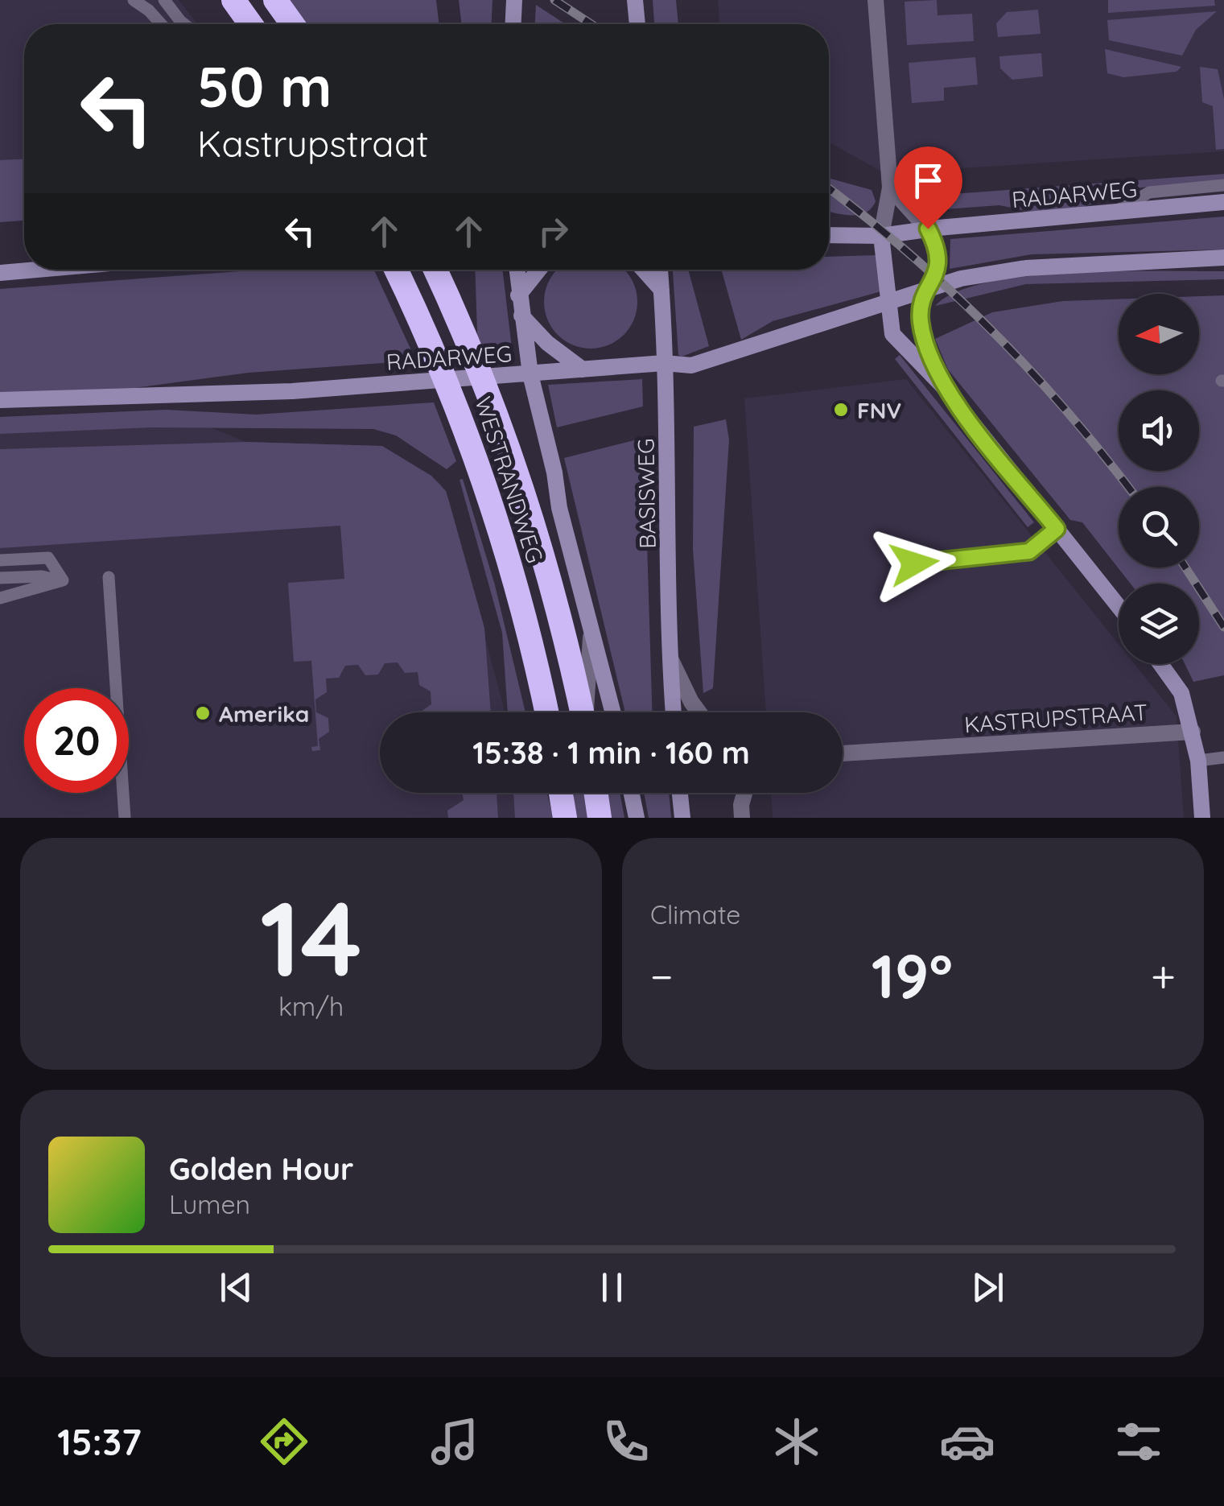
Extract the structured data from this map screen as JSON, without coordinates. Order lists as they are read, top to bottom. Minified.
{"streets":{"highway":["WESTRANDWEG"],"street":["RADARWEG","BASISWEG","KASTRUPSTRAAT"]},"crossings":[["RADARWEG","BASISWEG"]],"places":["FNV","Amerika"],"north":"left","page":{"turn":["50 m","Kastrupstraat"],"limit":"20","trip":"15:38 · 1 min · 160 m","tile":[["14","km/h"],"Climate"],"heat":["−","19°","+"],"song":["Golden Hour","Lumen"],"tabs":"15:37"}}
